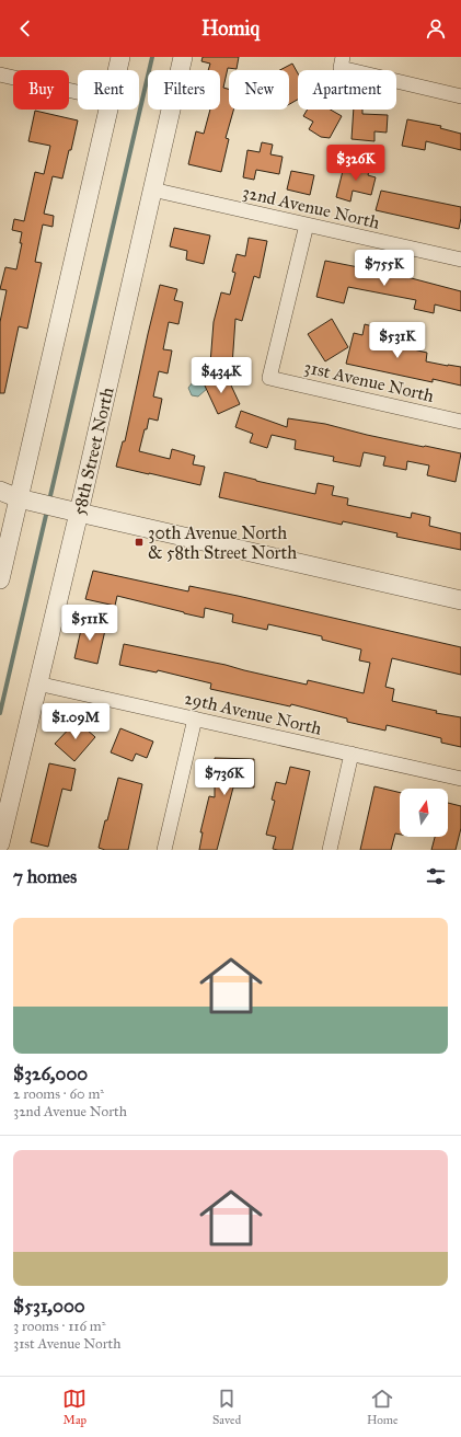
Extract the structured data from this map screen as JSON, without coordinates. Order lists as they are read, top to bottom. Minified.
{"streets":{"street":["32nd Avenue North","31st Avenue North","58th Street North","29th Avenue North"]},"crossings":[["32nd Avenue North","31st Avenue North"],["32nd Avenue North","58th Street North"],["58th Street North","29th Avenue North"]],"places":{"transit":["30th Avenue North & 58th Street North"]},"north":"top","page":{"header":"Homiq","chip":["Buy","Rent","Filters","New","Apartment"],"price":["$326K","$755K","$531K","$434K","$511K","$1.09M","$736K"],"heading":"7 homes","list":[{"name":"$326,000","note":"2 rooms · 60 m² · 32nd Avenue North"},{"name":"$531,000","note":"3 rooms · 116 m² · 31st Avenue North"}],"tabs":["Map","Saved","Home"]}}
